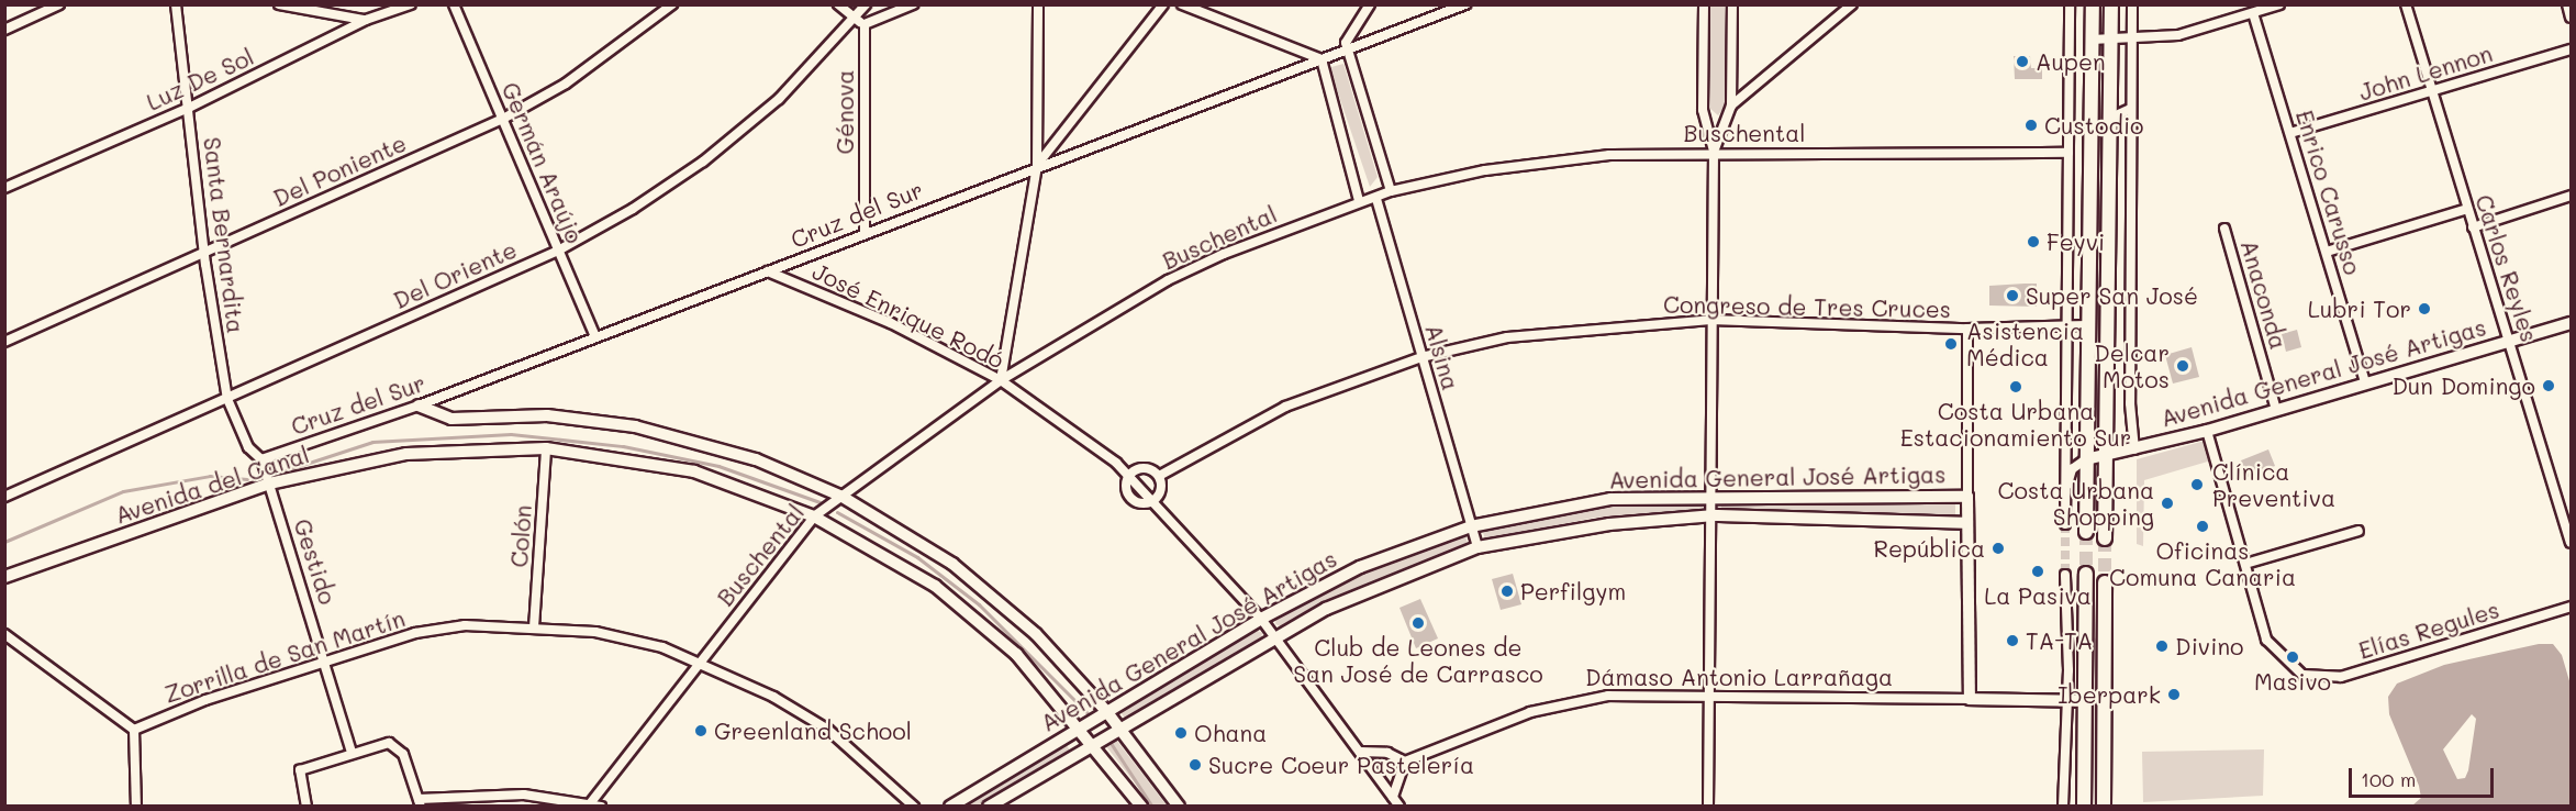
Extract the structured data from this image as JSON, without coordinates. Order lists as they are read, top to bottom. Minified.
{"streets":{"street":["John Lennon","Luz De Sol","Génova","Buschental","Germán Araújo","Del Poniente","Enrico Carusso","Cruz del Sur","Santa Bernardita","Carlos Reyles","Del Oriente","Anaconda","Congreso de Tres Cruces","José Enrique Rodó","Alsina","Avenida General José Artigas","Avenida del Canal","Colón","Gestido","Elías Regules","Zorrilla de San Martín","Dámaso Antonio Larrañaga"]},"crossings":[["John Lennon","Enrico Carusso"],["John Lennon","Carlos Reyles"],["Luz De Sol","Santa Bernardita"],["Génova","Cruz del Sur"],["Génova","Del Oriente"],["Buschental","José Enrique Rodó"],["Buschental","Alsina"],["Buschental","Avenida del Canal"],["Buschental","Zorrilla de San Martín"],["Germán Araújo","Del Poniente"],["Germán Araújo","Cruz del Sur"],["Germán Araújo","Del Oriente"],["Del Poniente","Santa Bernardita"],["Enrico Carusso","Avenida General José Artigas"],["Cruz del Sur","Santa Bernardita"],["Cruz del Sur","José Enrique Rodó"],["Cruz del Sur","Gestido"],["Santa Bernardita","Del Oriente"],["Santa Bernardita","Gestido"],["Carlos Reyles","Avenida General José Artigas"],["Anaconda","Avenida General José Artigas"],["Congreso de Tres Cruces","Alsina"],["José Enrique Rodó","Avenida General José Artigas"],["Alsina","Avenida General José Artigas"],["Avenida General José Artigas","Avenida del Canal"],["Avenida del Canal","Colón"],["Avenida del Canal","Gestido"],["Colón","Zorrilla de San Martín"],["Gestido","Zorrilla de San Martín"]],"places":["Aupen","Custodio","Feyvi","Super San José","Lubri Tor","Asistencia Médica","Delcar Motos","Dun Domingo","Costa Urbana Estacionamiento Sur","Clínica Preventiva","Costa Urbana Shopping","Oficinas Comuna Canaria","República","La Pasiva","Perfilgym","Club de Leones de San José de Carrasco","TA-TA","Divino","Masivo","Iberpark","Greenland School","Ohana","Sucre Coeur Pastelería"],"scale_bar":"100 m"}
